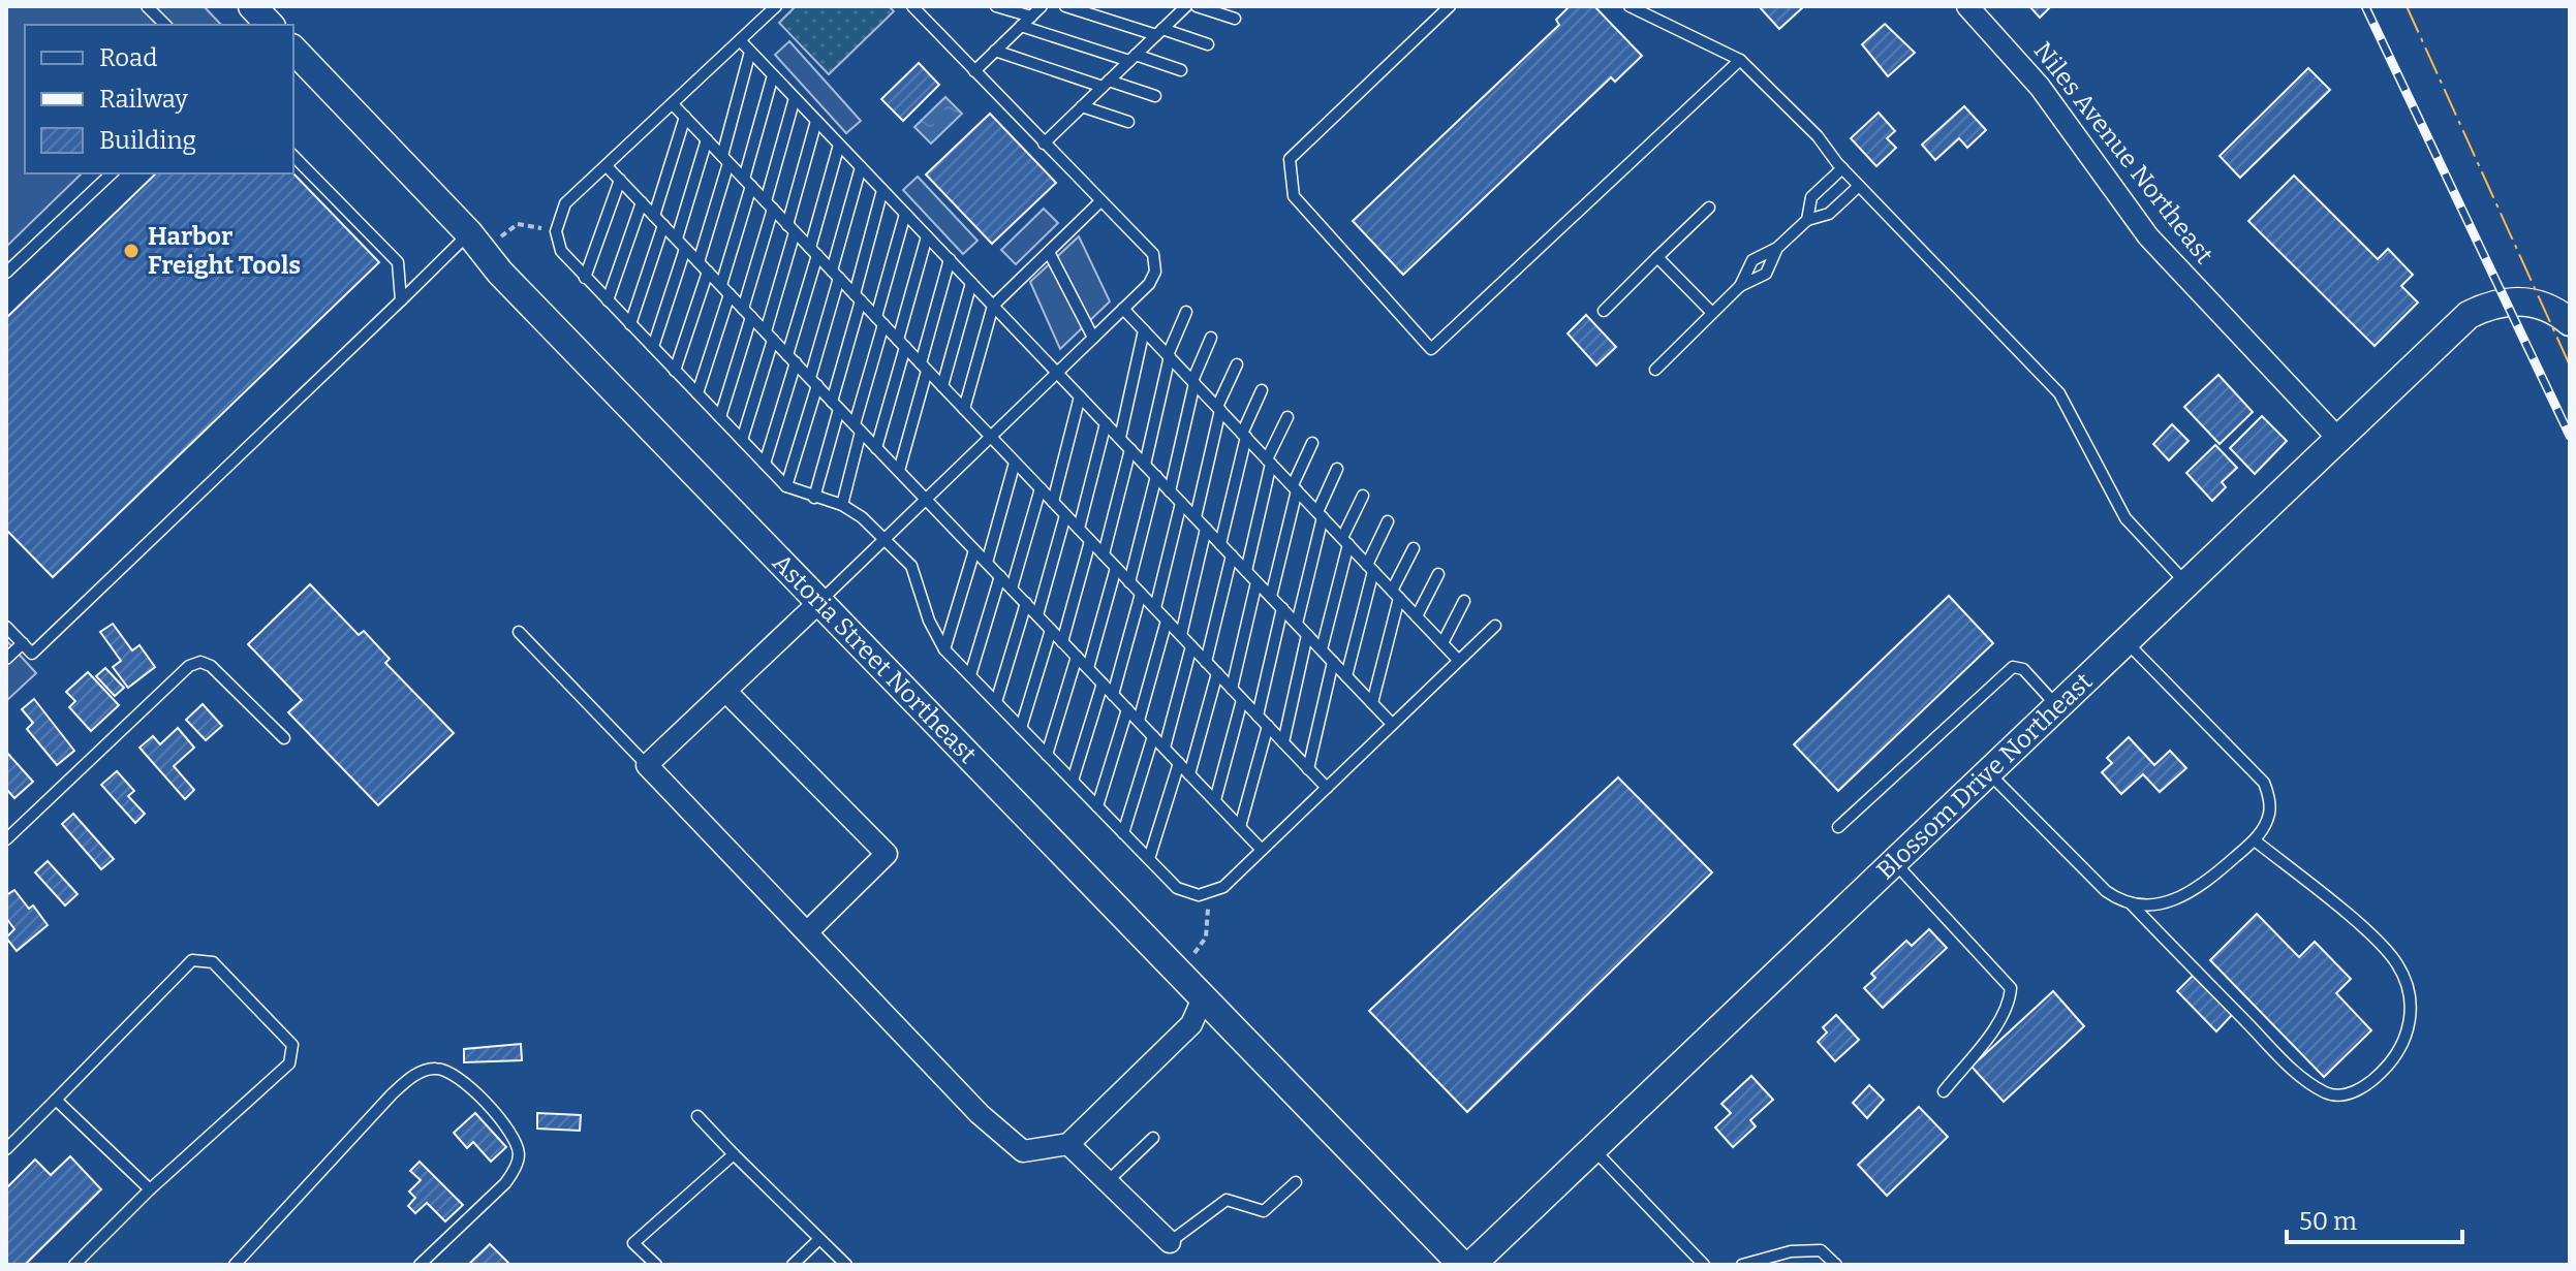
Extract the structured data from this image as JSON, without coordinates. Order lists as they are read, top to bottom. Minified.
{"streets":{"street":["Niles Avenue Northeast","Astoria Street Northeast","Blossom Drive Northeast"]},"crossings":[["Niles Avenue Northeast","Blossom Drive Northeast"]],"places":["Harbor Freight Tools"],"legend":["Road","Railway","Building"],"scale_bar":"50 m"}
